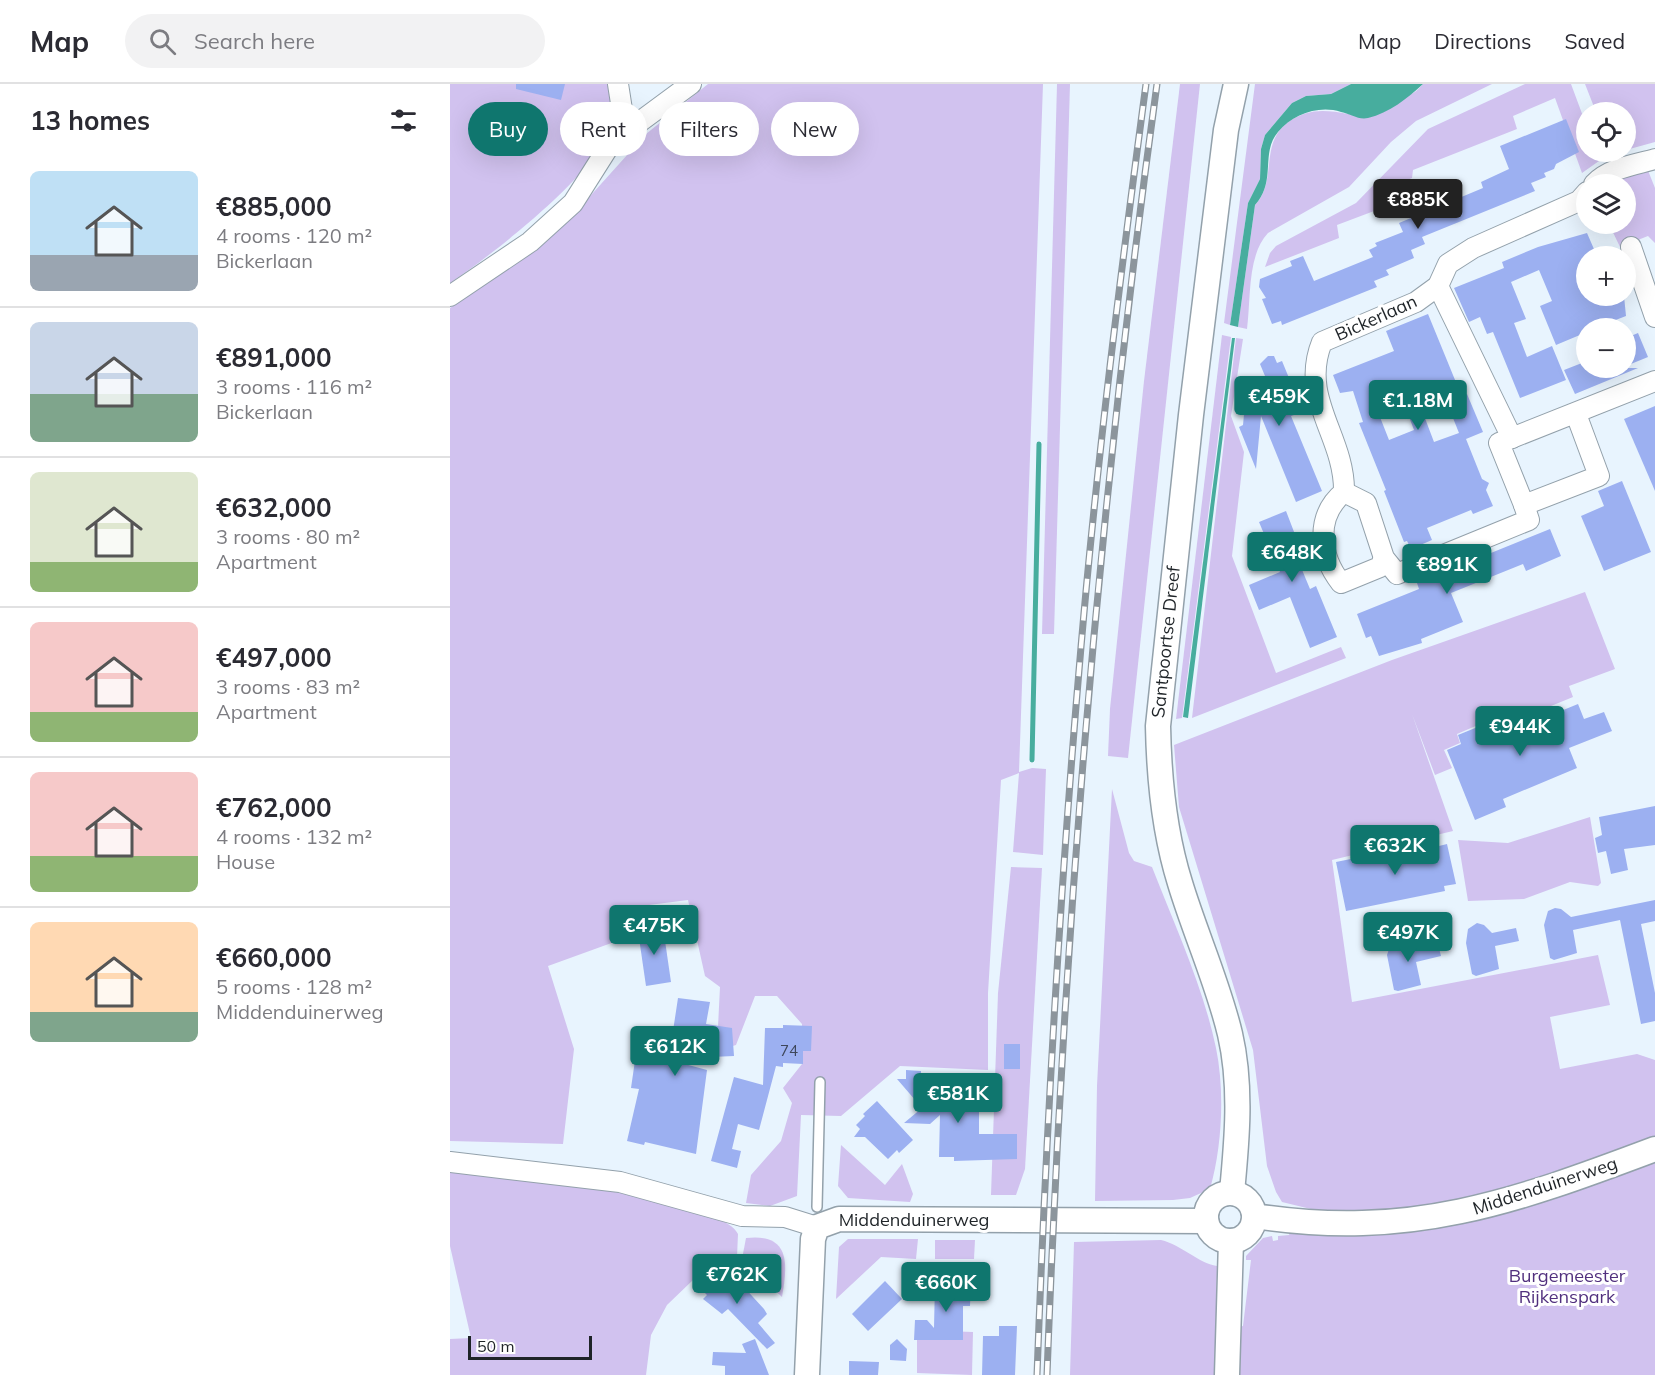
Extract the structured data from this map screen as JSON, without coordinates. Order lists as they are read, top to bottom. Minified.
{"streets":{"street":["Bickerlaan","Santpoortse Dreef","Middenduinerweg"]},"crossings":[["Santpoortse Dreef","Middenduinerweg"]],"parks":["Burgemeester Rijkenspark"],"house_numbers":["74"],"scale_bar":"50 m","page":{"header":"Map","search":"Search here","nav":["Map","Directions","Saved"],"heading":"13 homes","map_buttons":["+","−"],"chip":["Buy","Rent","Filters","New"],"list":[{"name":"€885,000","note":"4 rooms · 120 m² · Bickerlaan"},{"name":"€891,000","note":"3 rooms · 116 m² · Bickerlaan"},{"name":"€632,000","note":"3 rooms · 80 m² · Apartment"},{"name":"€497,000","note":"3 rooms · 83 m² · Apartment"},{"name":"€762,000","note":"4 rooms · 132 m² · House"},{"name":"€660,000","note":"5 rooms · 128 m² · Middenduinerweg"}],"price":["€885K","€459K","€1.18M","€648K","€891K","€944K","€632K","€475K","€497K","€612K","€581K","€762K","€660K"],"scale":"50 m"}}
